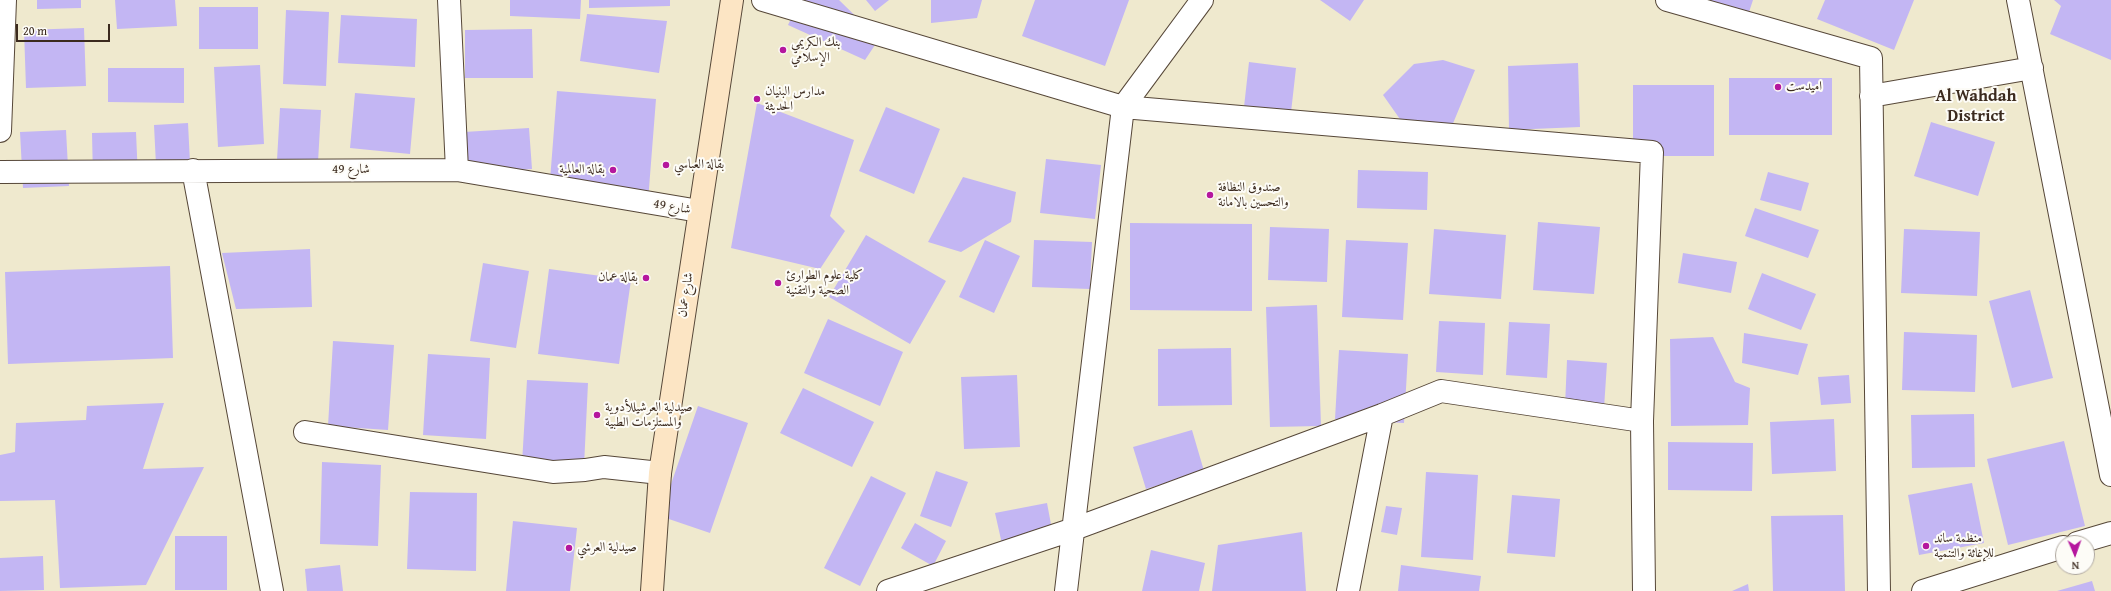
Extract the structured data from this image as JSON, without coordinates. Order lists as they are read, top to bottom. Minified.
{"streets":{"street":["شارع 49","شارع عمان"]},"crossings":[["شارع 49","شارع عمان"]],"districts":["Al Wahdah District"],"places":["بنك الكريمي الإسلامي","اميدست","مدارس البنيان الحديثة","بقالة العباسي","بقالة العالمية","صندوق النظافة والتحسين بالامانة","بقالة عمان","كلية علوم الطوارئ الصحية والتقنية","صيدلية العرشيللأدوية والمستلزمات الطبية","منظمة ساند للإغاثة والتنمية","صيدلية العرشي"],"scale_bar":"20 m","north":"bottom"}
